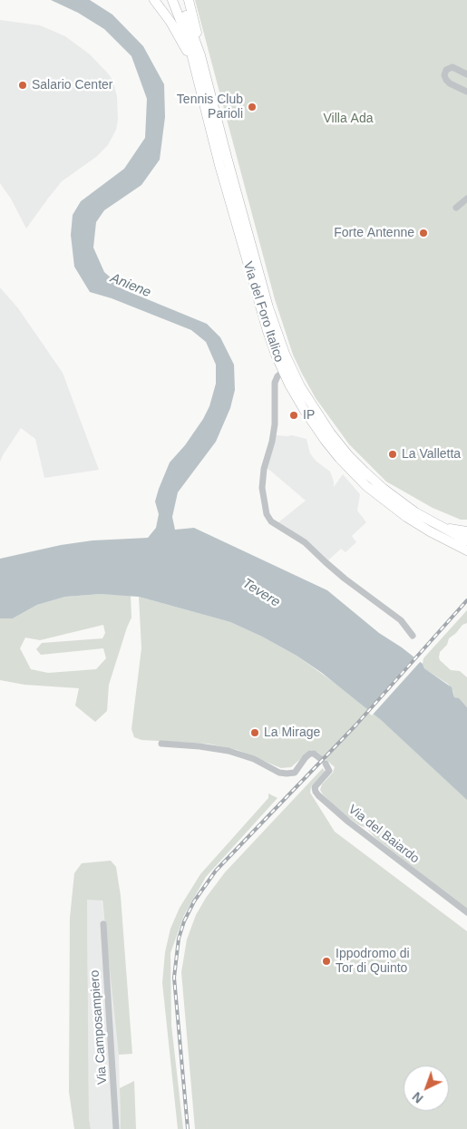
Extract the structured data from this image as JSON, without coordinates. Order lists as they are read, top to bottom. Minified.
{"streets":{"highway":["Via del Foro Italico"],"street":["Via del Baiardo","Via Camposampiero"]},"water":["Aniene","Tevere"],"parks":["Villa Ada"],"places":["Salario Center","Tennis Club Parioli","Forte Antenne","IP","La Valletta","La Mirage","Ippodromo di Tor di Quinto"],"north":"bottom left"}
